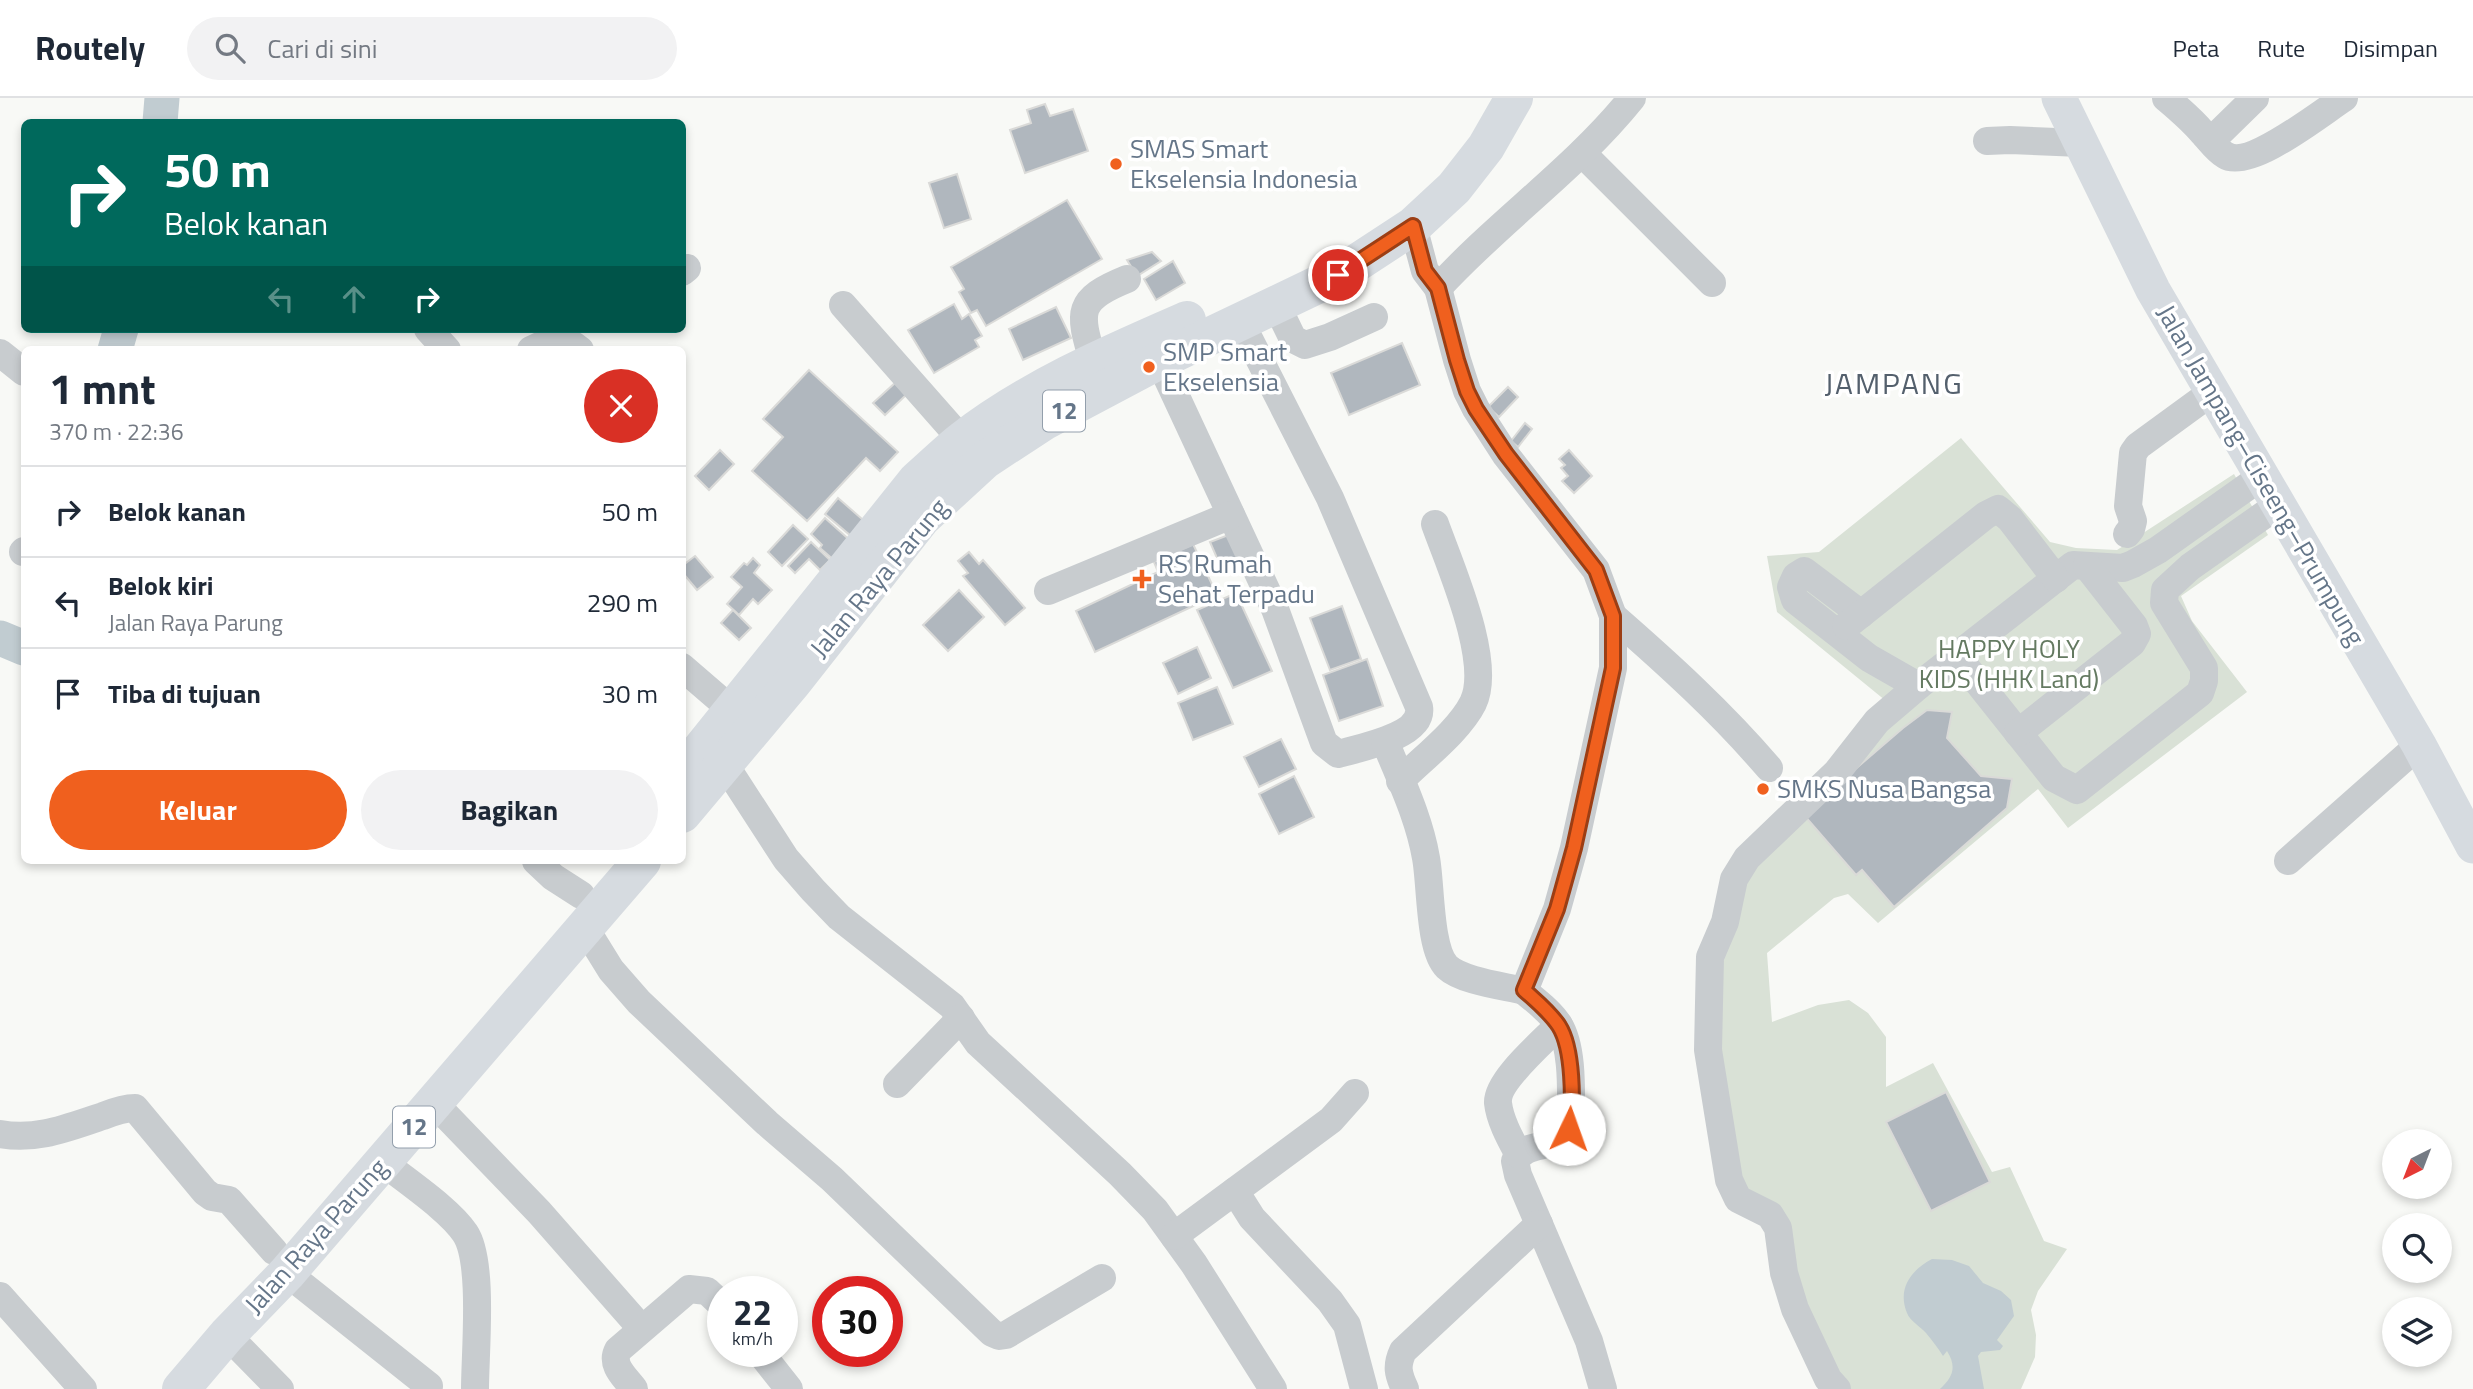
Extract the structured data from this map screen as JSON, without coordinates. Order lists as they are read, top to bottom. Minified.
{"streets":{"highway":["12","Jalan Raya Parung"],"main road":["Jalan Jampang–Ciseeng–Prumpung"]},"districts":["JAMPANG"],"parks":["HAPPY HOLY KIDS (HHK Land)"],"places":{"other":["SMAS Smart Ekselensia Indonesia","SMP Smart Ekselensia","SMKS Nusa Bangsa"],"health":["RS Rumah Sehat Terpadu"]},"north":"bottom left","page":{"header":"Routely","search":"Cari di sini","nav":["Peta","Rute","Disimpan"],"turn":["50 m","Belok kanan"],"heading":["1 mnt","370 m · 22:36"],"list":[{"name":"Belok kanan","value":"50 m"},{"name":"Belok kiri","note":"Jalan Raya Parung","value":"290 m"},{"name":"Tiba di tujuan","value":"30 m"}],"buttons":["Keluar","Bagikan"],"speed":"22 km/h","limit":"30"}}
